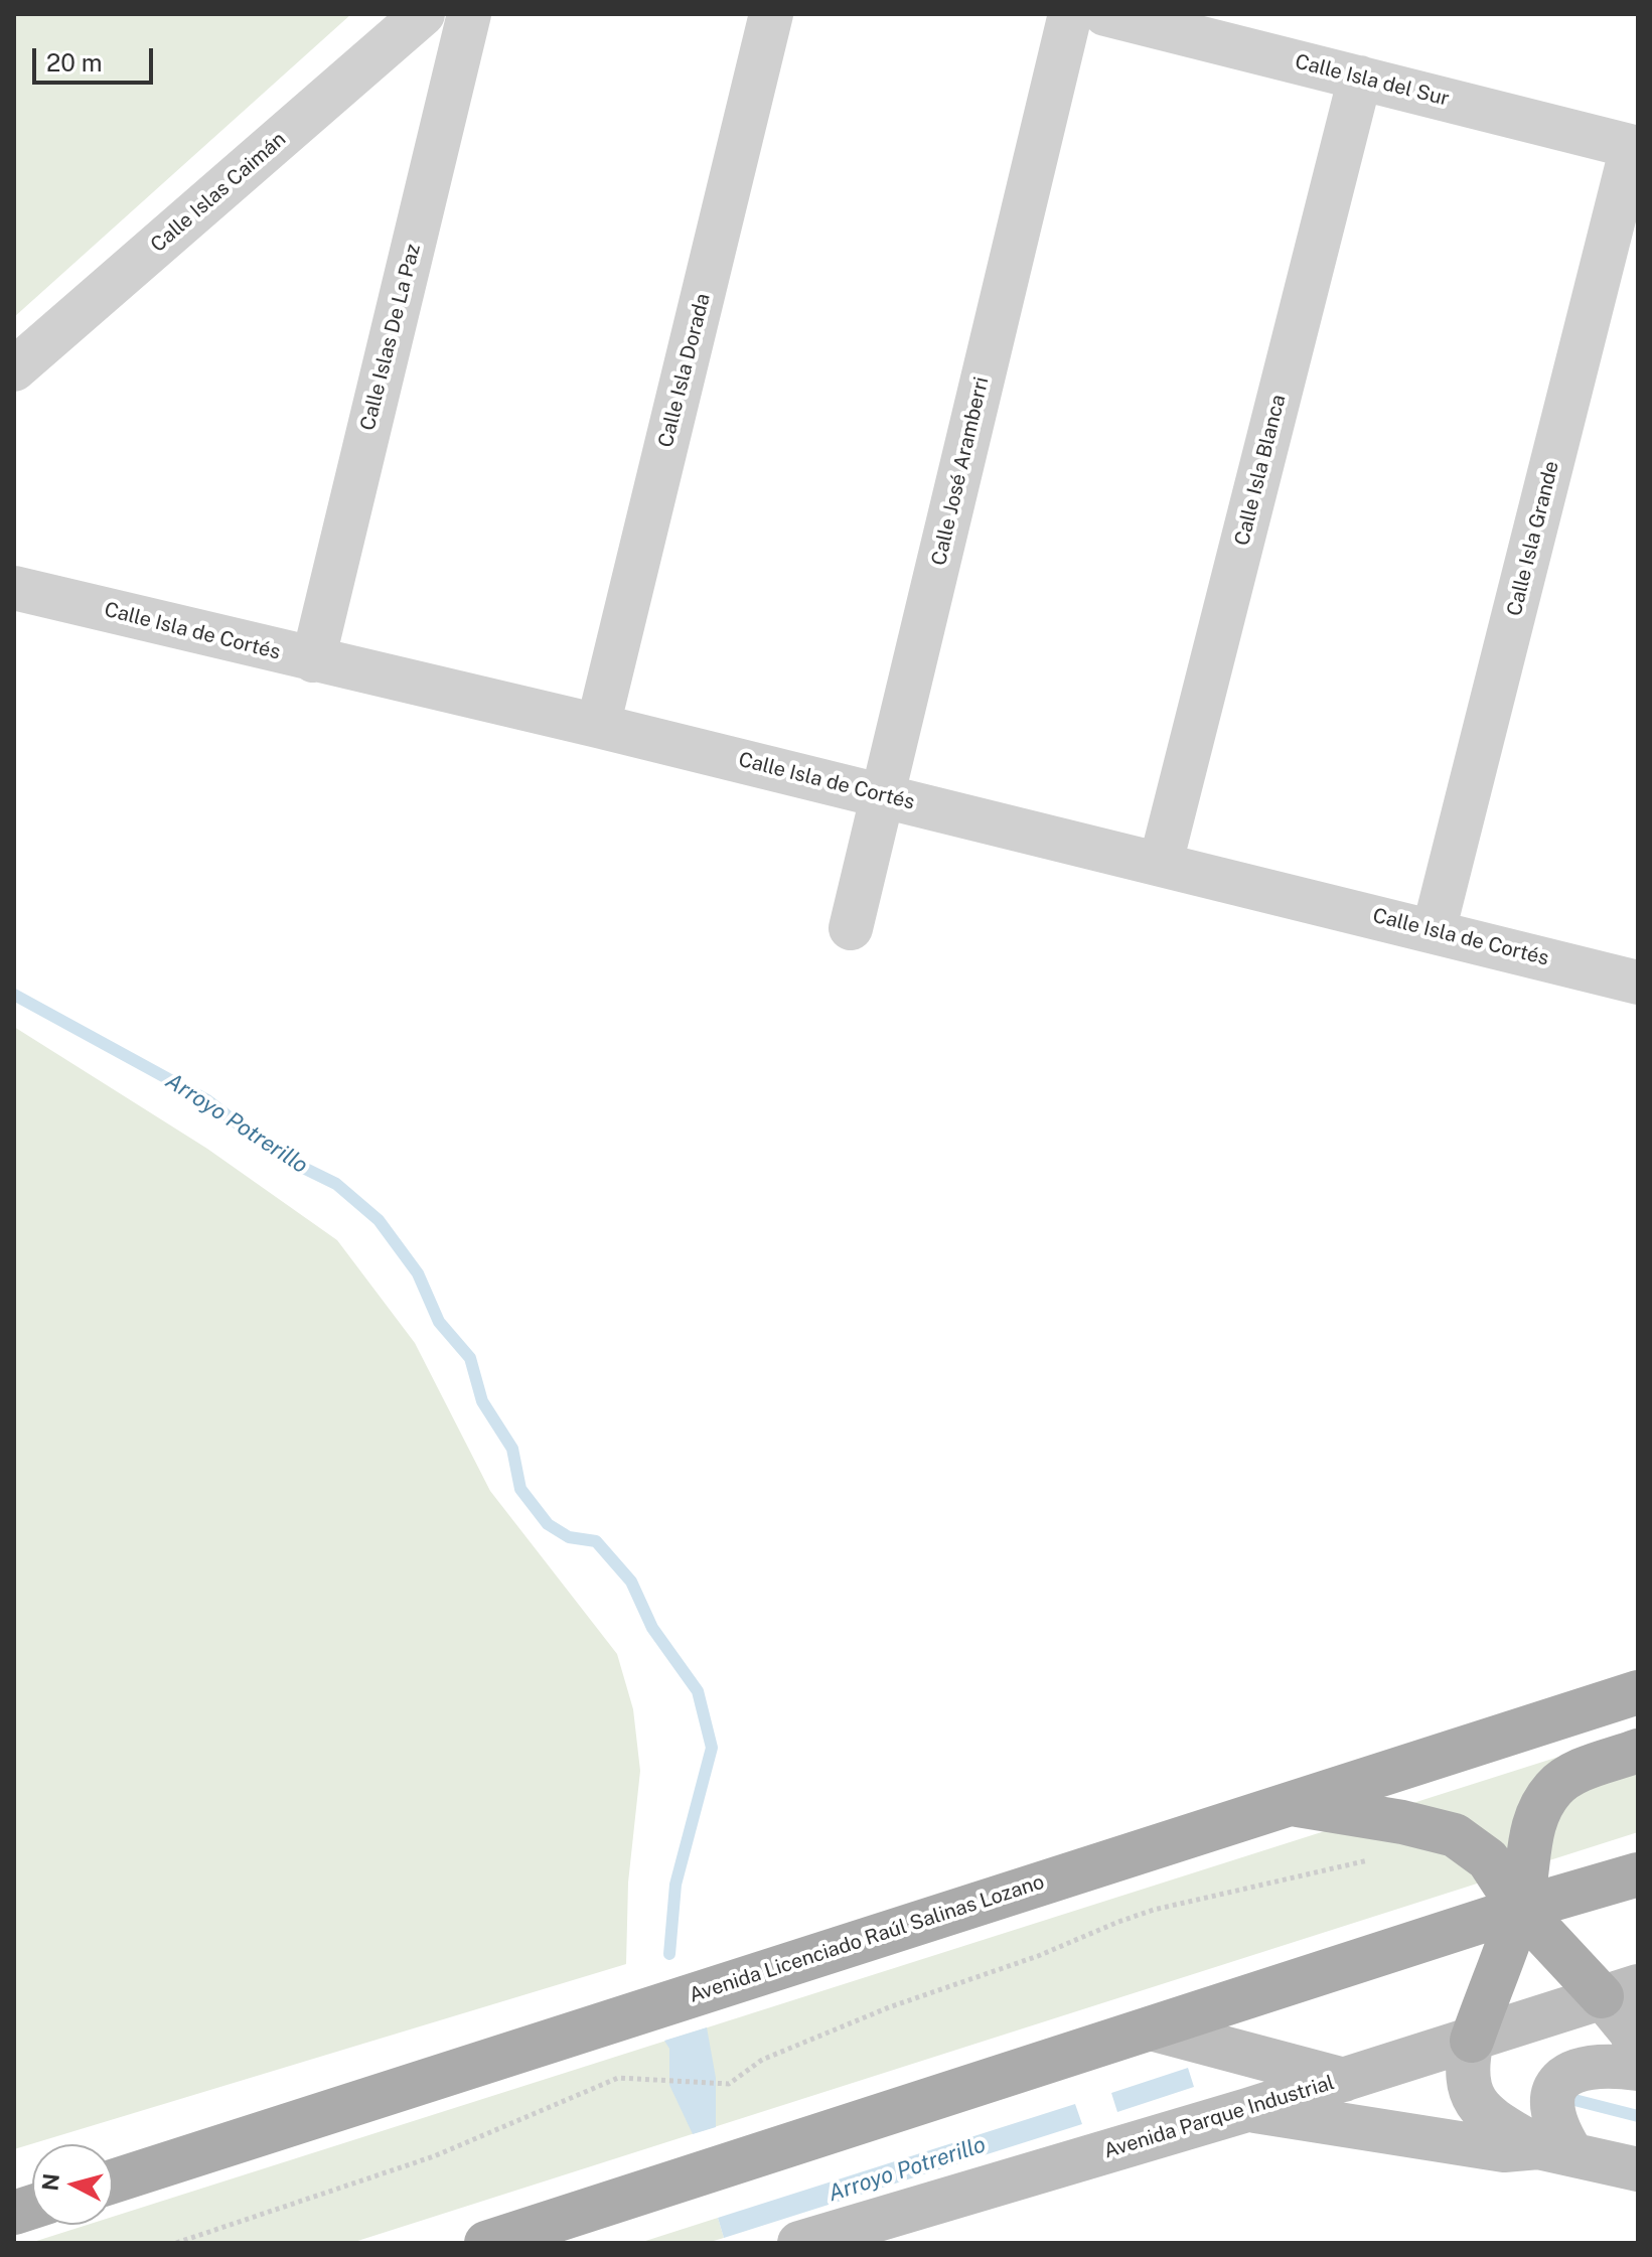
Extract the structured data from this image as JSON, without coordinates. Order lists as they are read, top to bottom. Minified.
{"streets":{"main road":["Avenida Licenciado Raúl Salinas Lozano"],"street":["Calle Isla del Sur","Calle Islas Caimán","Calle Islas De La Paz","Calle Isla Dorada","Calle Isla Blanca","Calle José Aramberri","Calle Isla Grande","Calle Isla de Cortés","Avenida Parque Industrial"]},"crossings":[["Calle Isla del Sur","Calle Isla Blanca"],["Calle Isla del Sur","Calle Isla Grande"],["Calle Islas De La Paz","Calle Isla de Cortés"],["Calle Isla Dorada","Calle Isla de Cortés"],["Calle Isla Blanca","Calle Isla de Cortés"],["Calle José Aramberri","Calle Isla de Cortés"],["Calle Isla Grande","Calle Isla de Cortés"]],"water":["Arroyo Potrerillo"],"scale_bar":"20 m","north":"left"}
